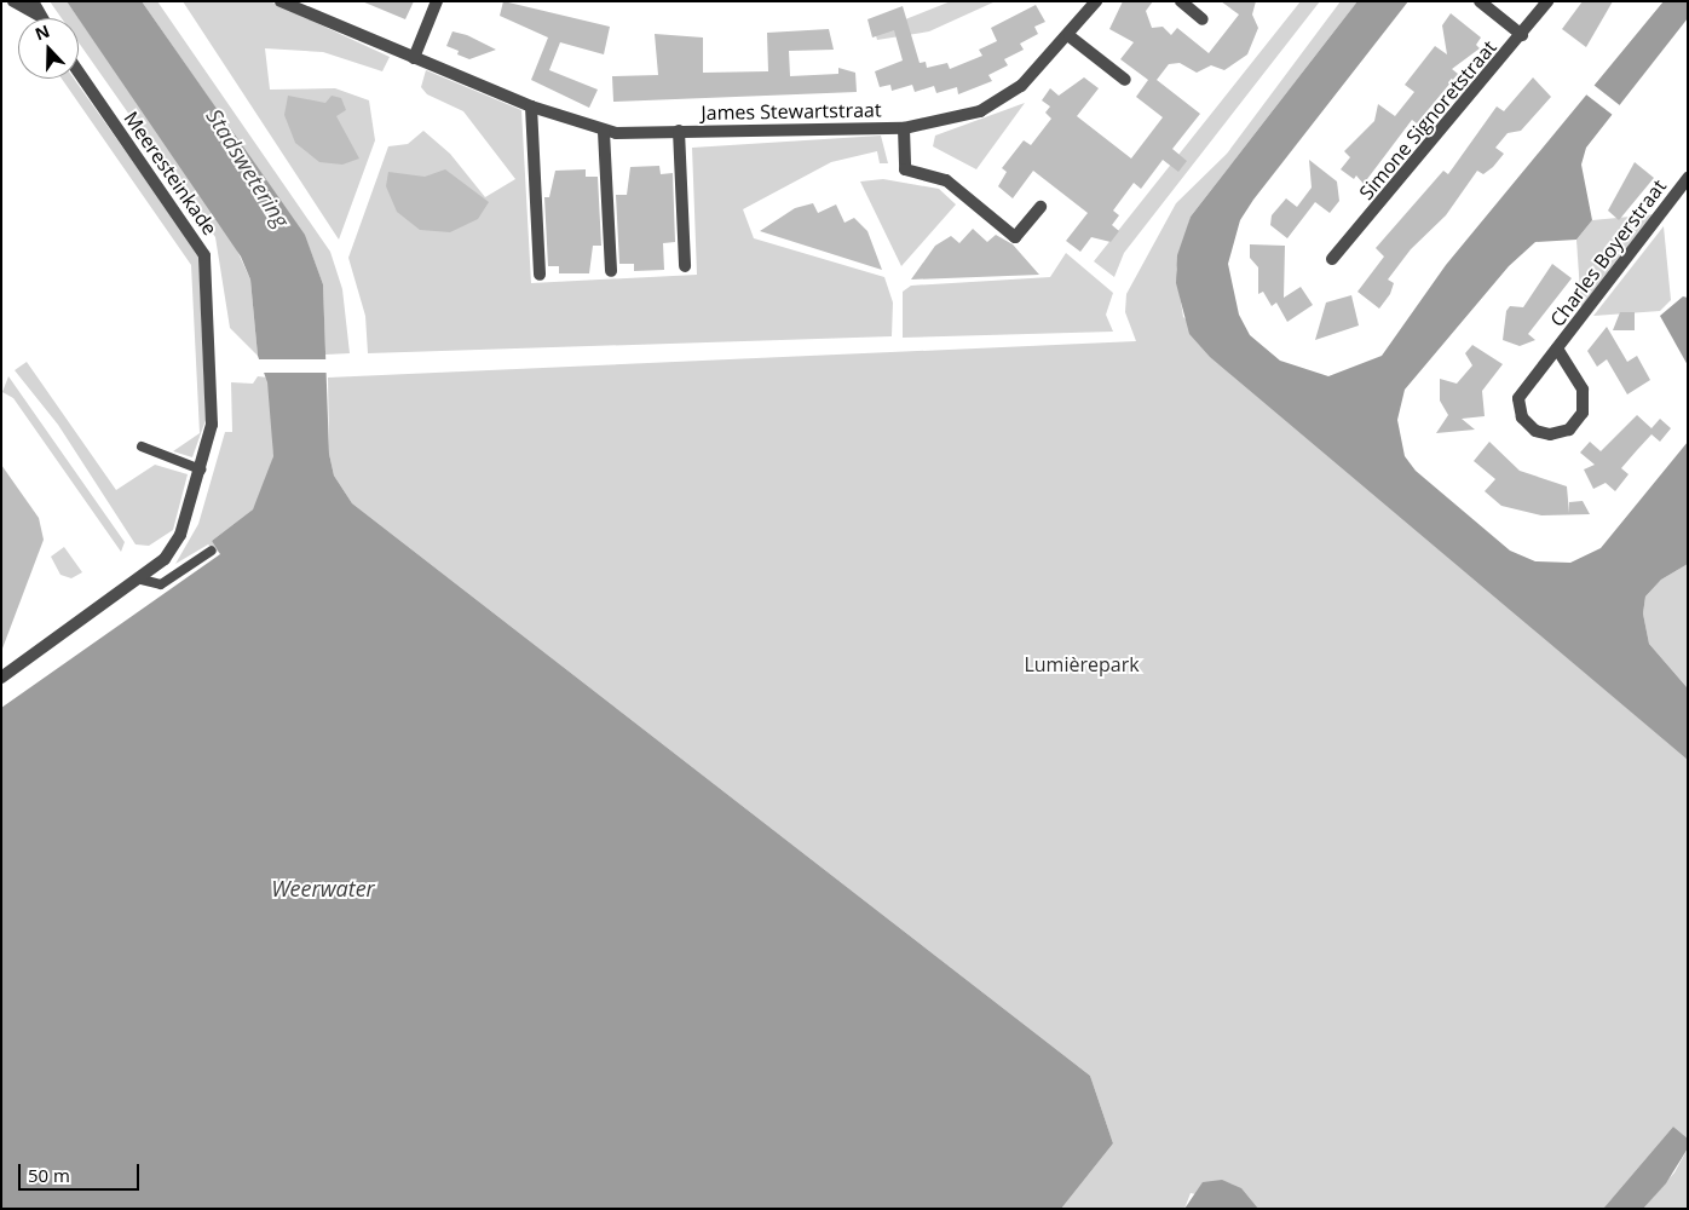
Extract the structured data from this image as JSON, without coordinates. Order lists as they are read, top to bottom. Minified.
{"streets":{"street":["James Stewartstraat","Simone Signoretstraat","Meeresteinkade","Charles Boyerstraat"]},"water":["Stadswetering","Weerwater"],"parks":["Lumièrepark"],"scale_bar":"50 m","north":"top"}
